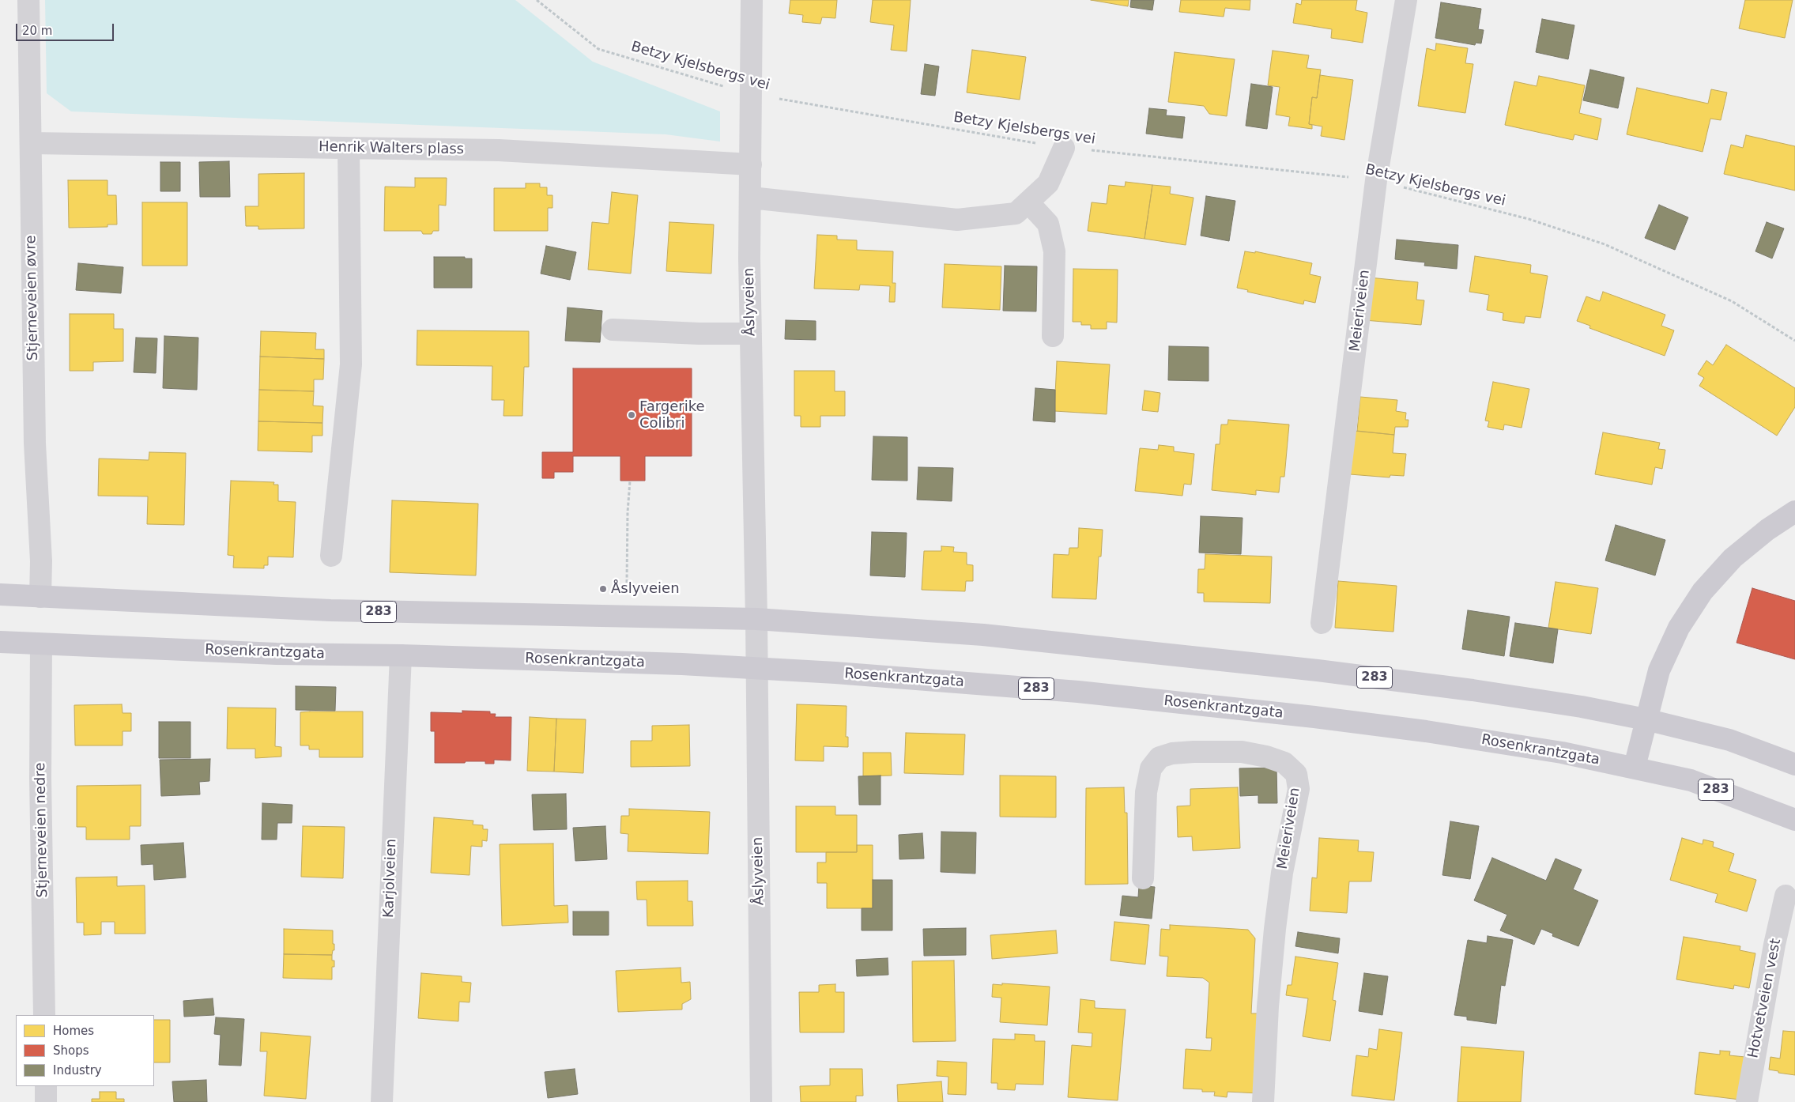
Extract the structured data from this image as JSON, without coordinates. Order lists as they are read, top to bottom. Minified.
{"streets":{"main road":["283","Rosenkrantzgata"],"street":["Henrik Walters plass","Stjerneveien øvre","Åslyveien","Meieriveien","Stjerneveien nedre","Karjolveien","Hotvetveien vest"],"path":["Betzy Kjelsbergs vei"]},"crossings":[["Betzy Kjelsbergs vei","Åslyveien"],["Betzy Kjelsbergs vei","Meieriveien"],["Henrik Walters plass","Stjerneveien øvre"],["Henrik Walters plass","Åslyveien"],["Stjerneveien øvre","283"],["Åslyveien","283"],["Åslyveien","Rosenkrantzgata"],["Rosenkrantzgata","Stjerneveien nedre"],["Rosenkrantzgata","Karjolveien"]],"places":["Fargerike Colibri","Åslyveien"],"legend":["Homes","Shops","Industry"],"scale_bar":"20 m"}
